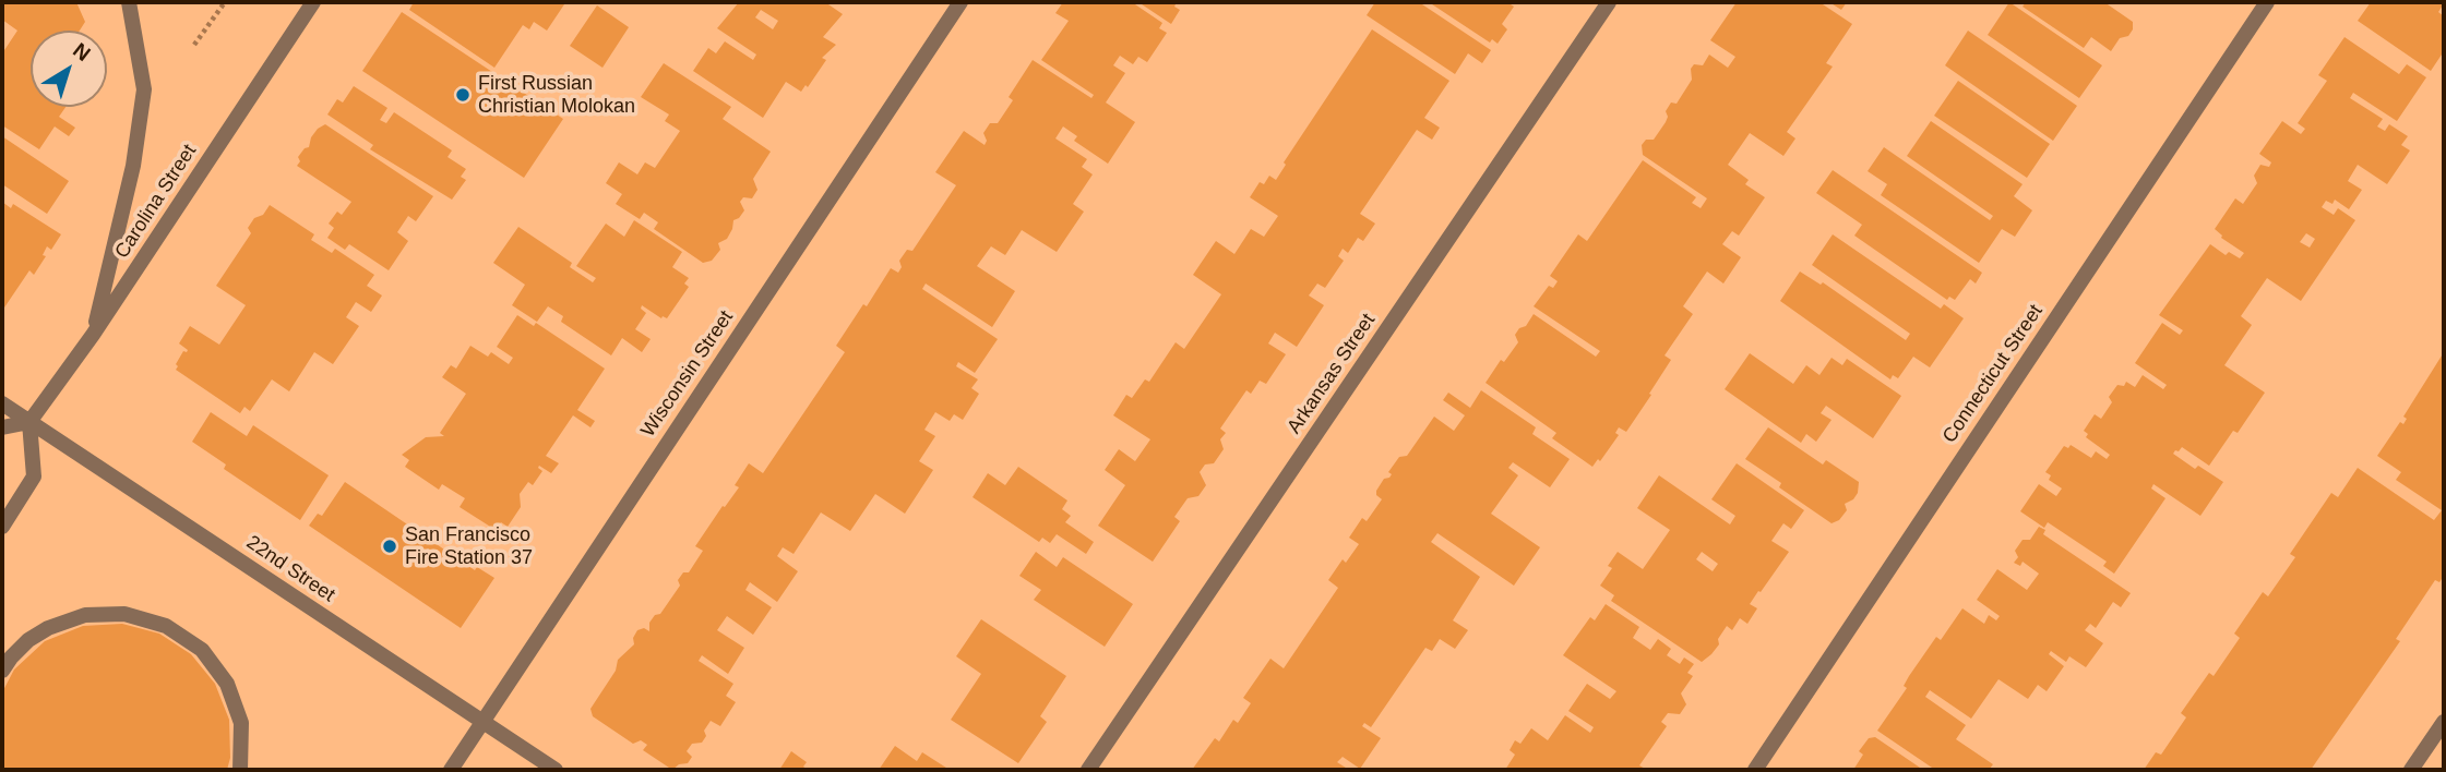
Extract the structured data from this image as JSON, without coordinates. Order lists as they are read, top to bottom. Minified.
{"streets":{"street":["Carolina Street","Wisconsin Street","Arkansas Street","Connecticut Street","22nd Street"]},"crossings":[["Carolina Street","22nd Street"],["Wisconsin Street","22nd Street"]],"places":["First Russian Christian Molokan","San Francisco Fire Station 37"],"north":"top right"}
